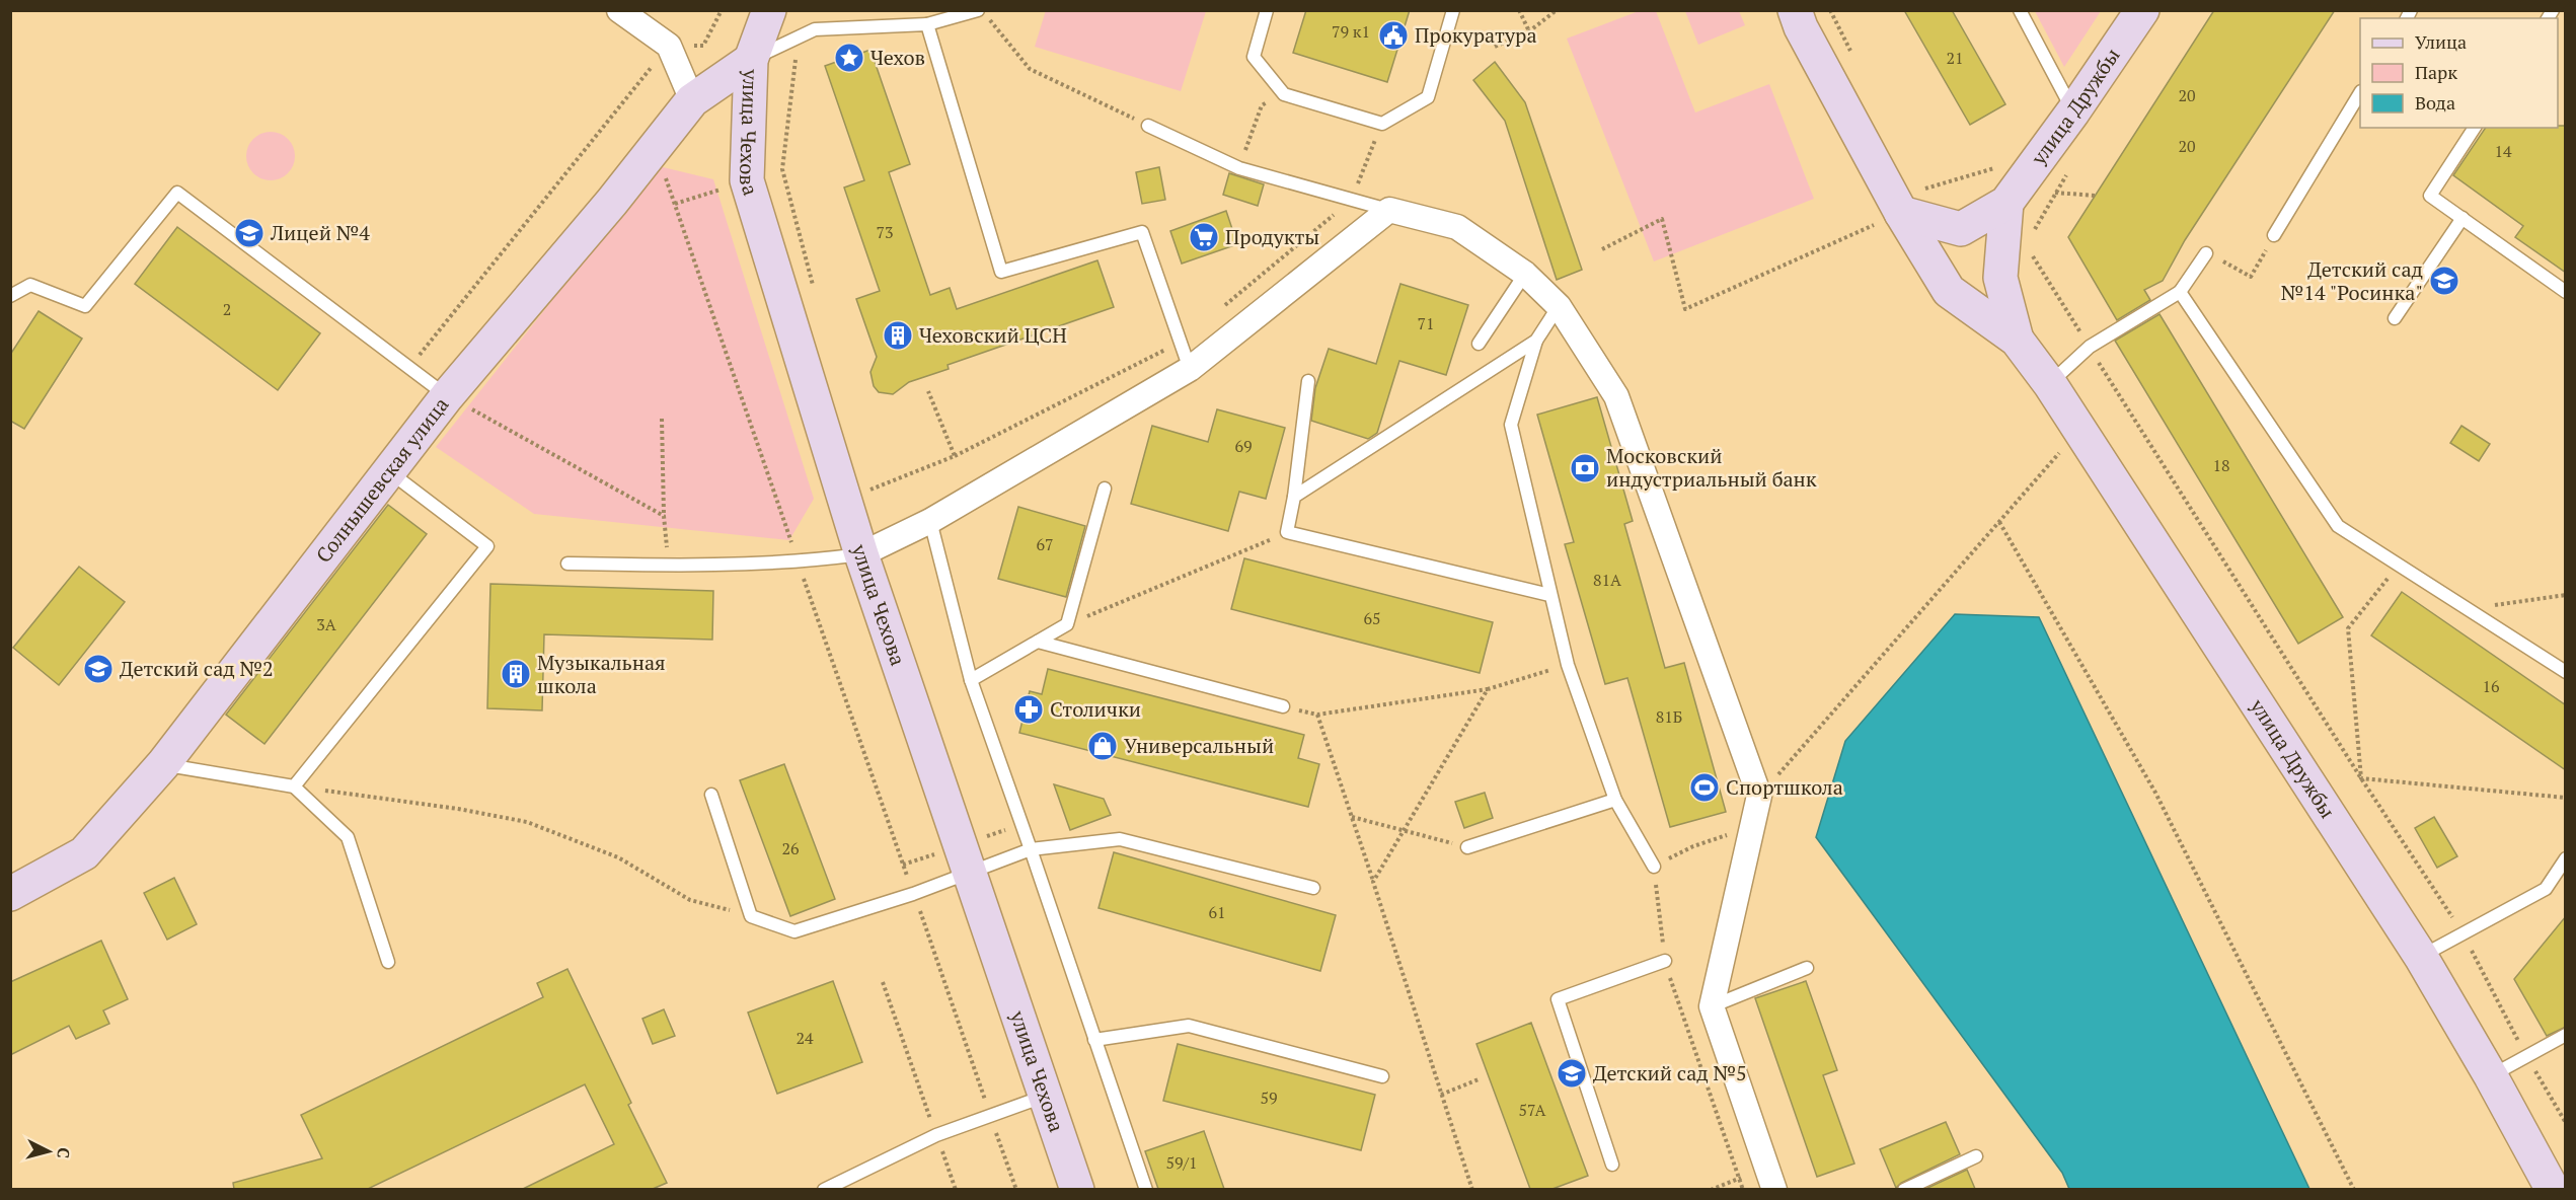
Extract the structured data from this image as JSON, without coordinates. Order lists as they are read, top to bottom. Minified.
{"streets":{"street":["улица Дружбы","улица Чехова","Солнышевская улица"]},"crossings":[["улица Чехова","Солнышевская улица"]],"places":{"public building":["Прокуратура"],"place":["Чехов"],"school or university":["Лицей №4","Детский сад №14 \"Росинка\"","Детский сад №2","Детский сад №5"],"supermarket":["Продукты"],"building":["Чеховский ЦСН","Музыкальная школа"],"bank":["Московский индустриальный банк"],"pharmacy":["Столички"],"shop":["Универсальный"],"sports":["Спортшкола"]},"house_numbers":["79 к1","21","20","20","14","73","2","71","69","18","67","81А","65","3А","16","81Б","26","61","24","59","57А","59/1"],"legend":["Улица","Парк","Вода"],"north":"right"}
